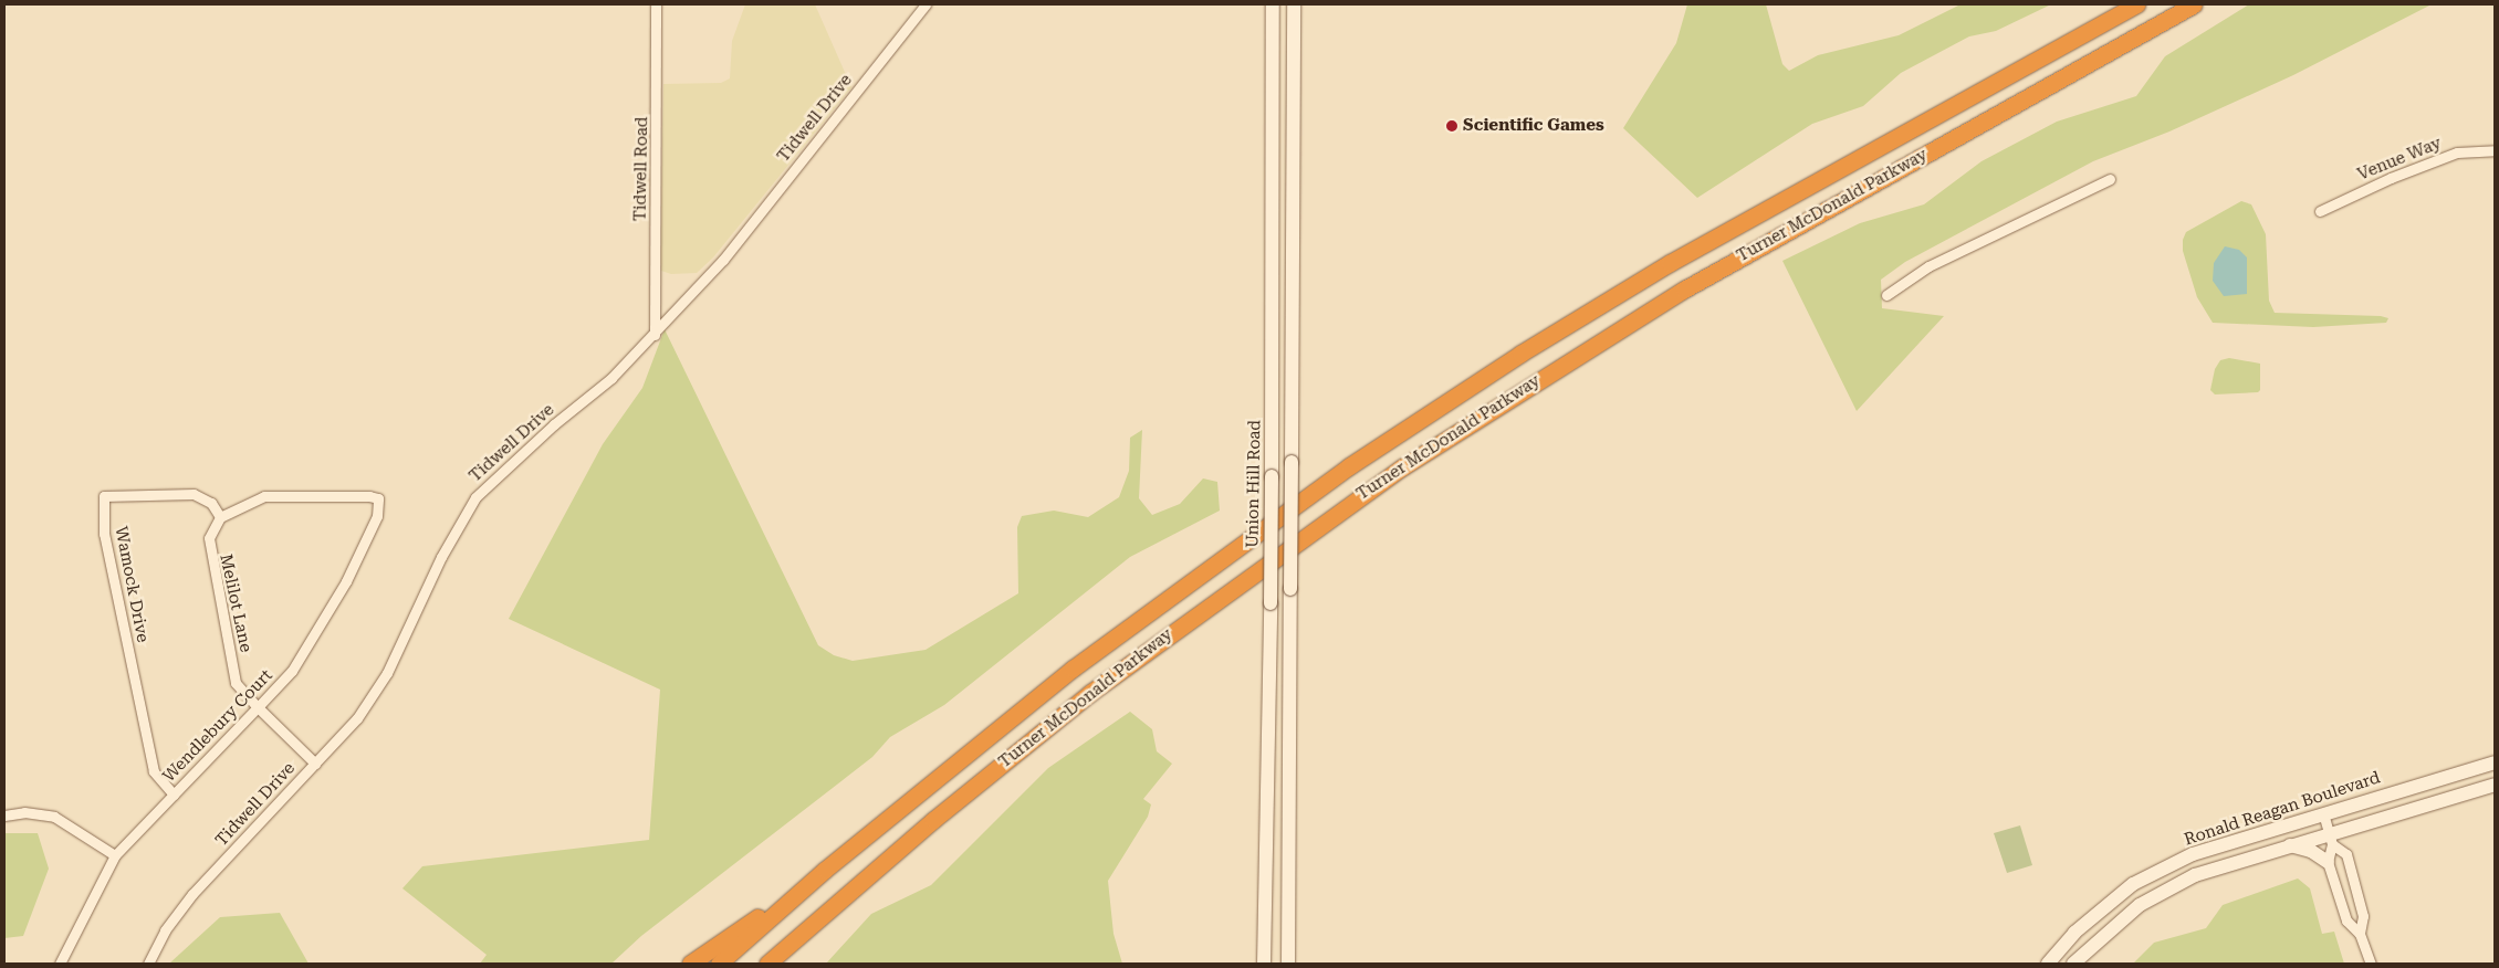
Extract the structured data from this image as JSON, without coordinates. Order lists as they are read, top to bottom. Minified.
{"streets":{"highway":["Turner McDonald Parkway"],"street":["Tidwell Drive","Venue Way","Tidwell Road","Union Hill Road","Wamock Drive","Melilot Lane","Wendlebury Court","Ronald Reagan Boulevard"]},"crossings":[["Tidwell Drive","Tidwell Road"],["Tidwell Drive","Melilot Lane"],["Wamock Drive","Melilot Lane"],["Wamock Drive","Wendlebury Court"],["Melilot Lane","Wendlebury Court"]],"places":["Scientific Games"]}
